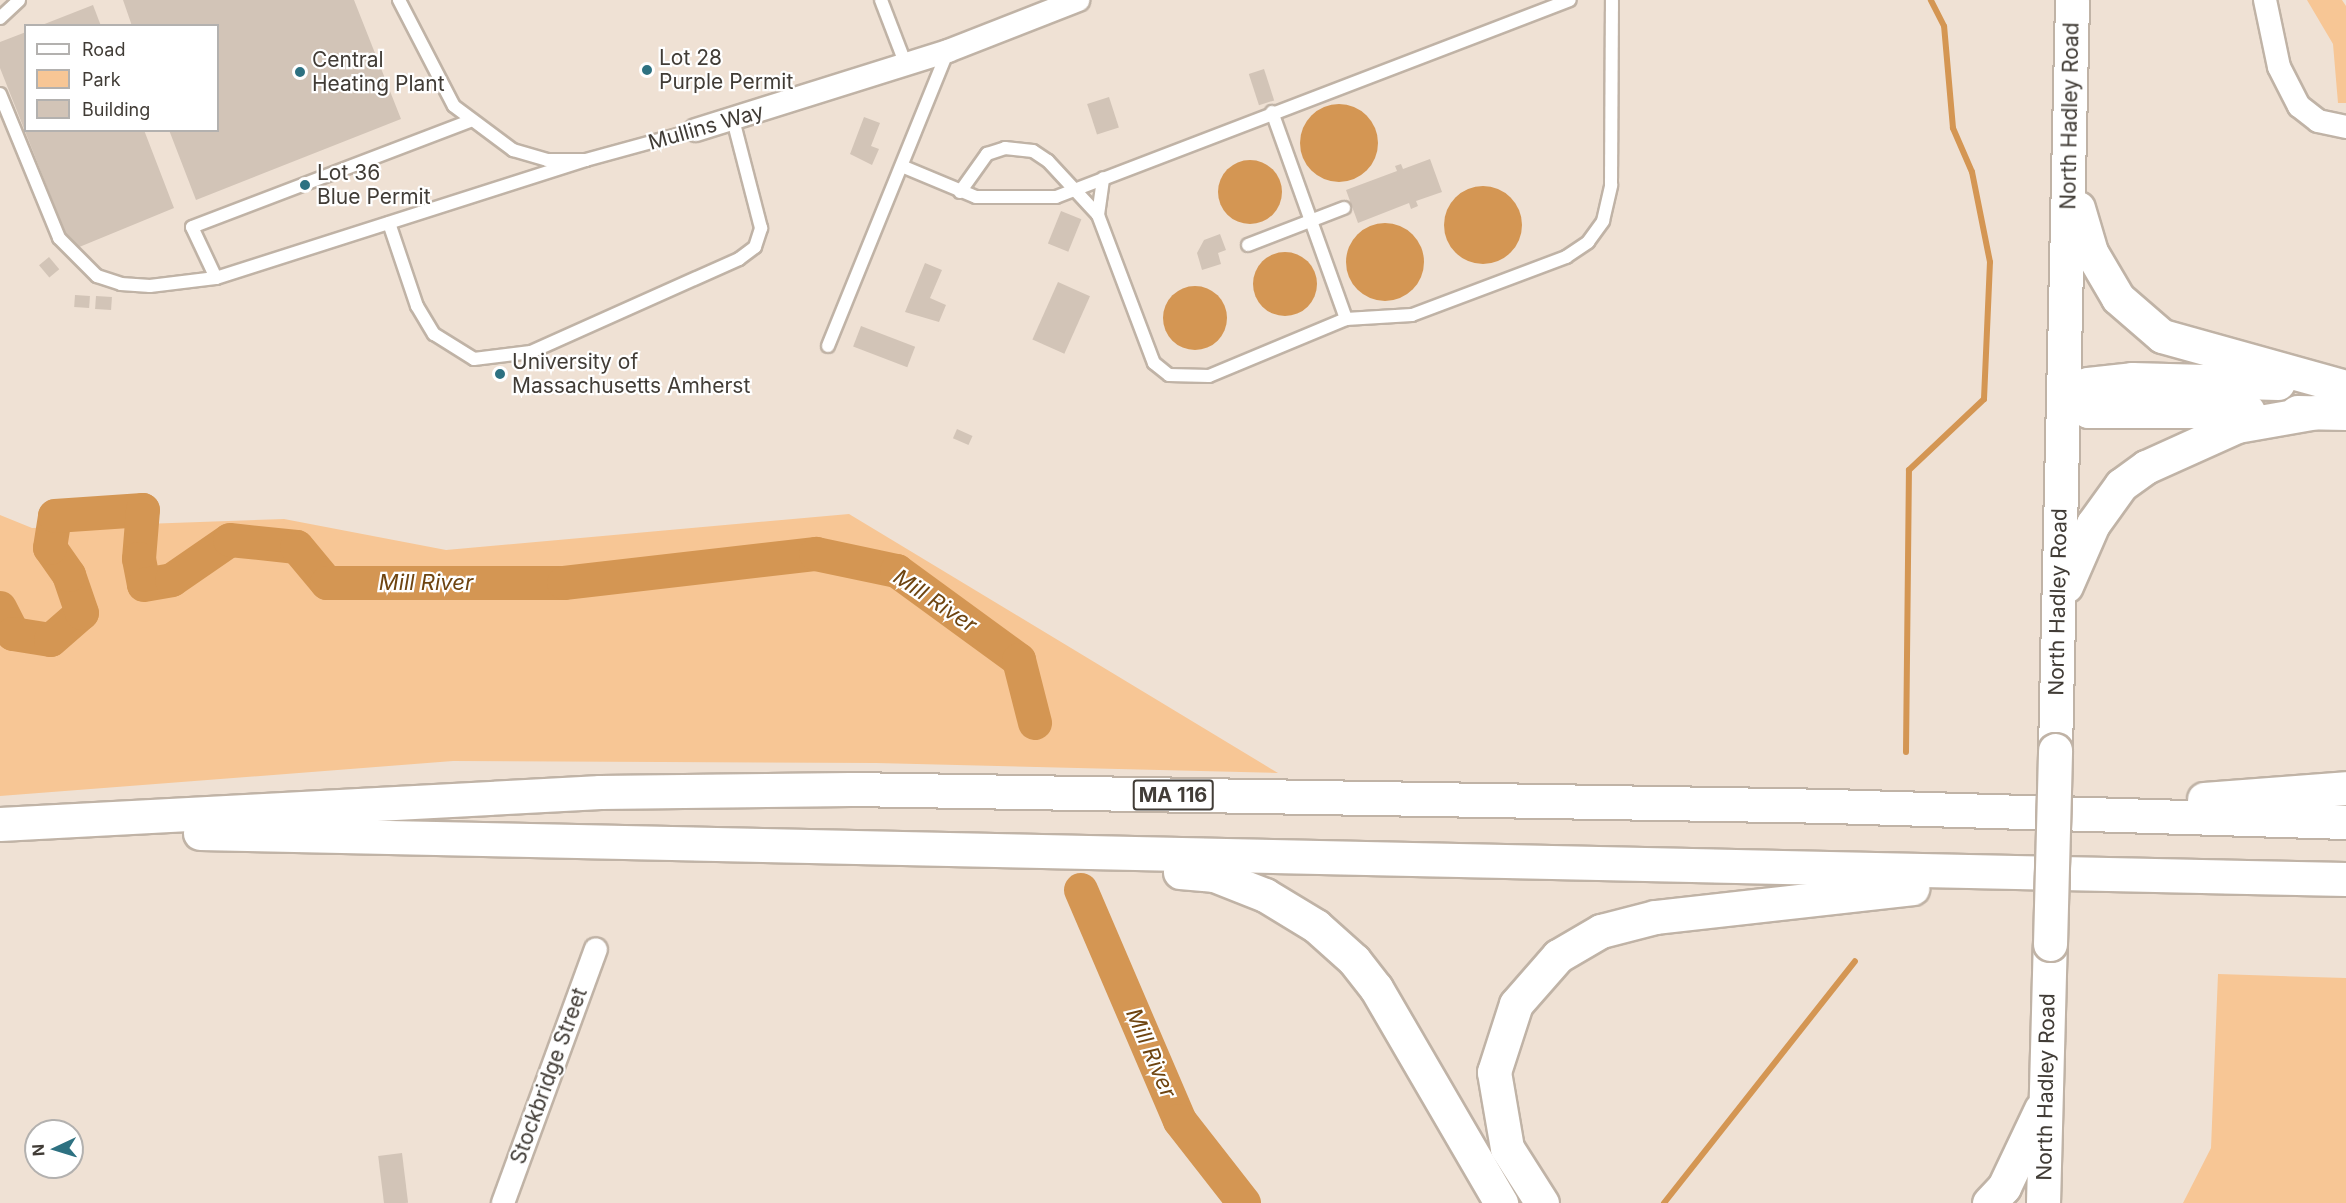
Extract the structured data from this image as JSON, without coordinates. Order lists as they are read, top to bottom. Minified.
{"streets":{"main road":["North Hadley Road","MA 116"],"street":["Mullins Way","Stockbridge Street"]},"water":["Mill River"],"places":["Lot 28 Purple Permit","Central Heating Plant","Lot 36 Blue Permit","University of Massachusetts Amherst"],"legend":["Road","Park","Building"],"north":"left"}
